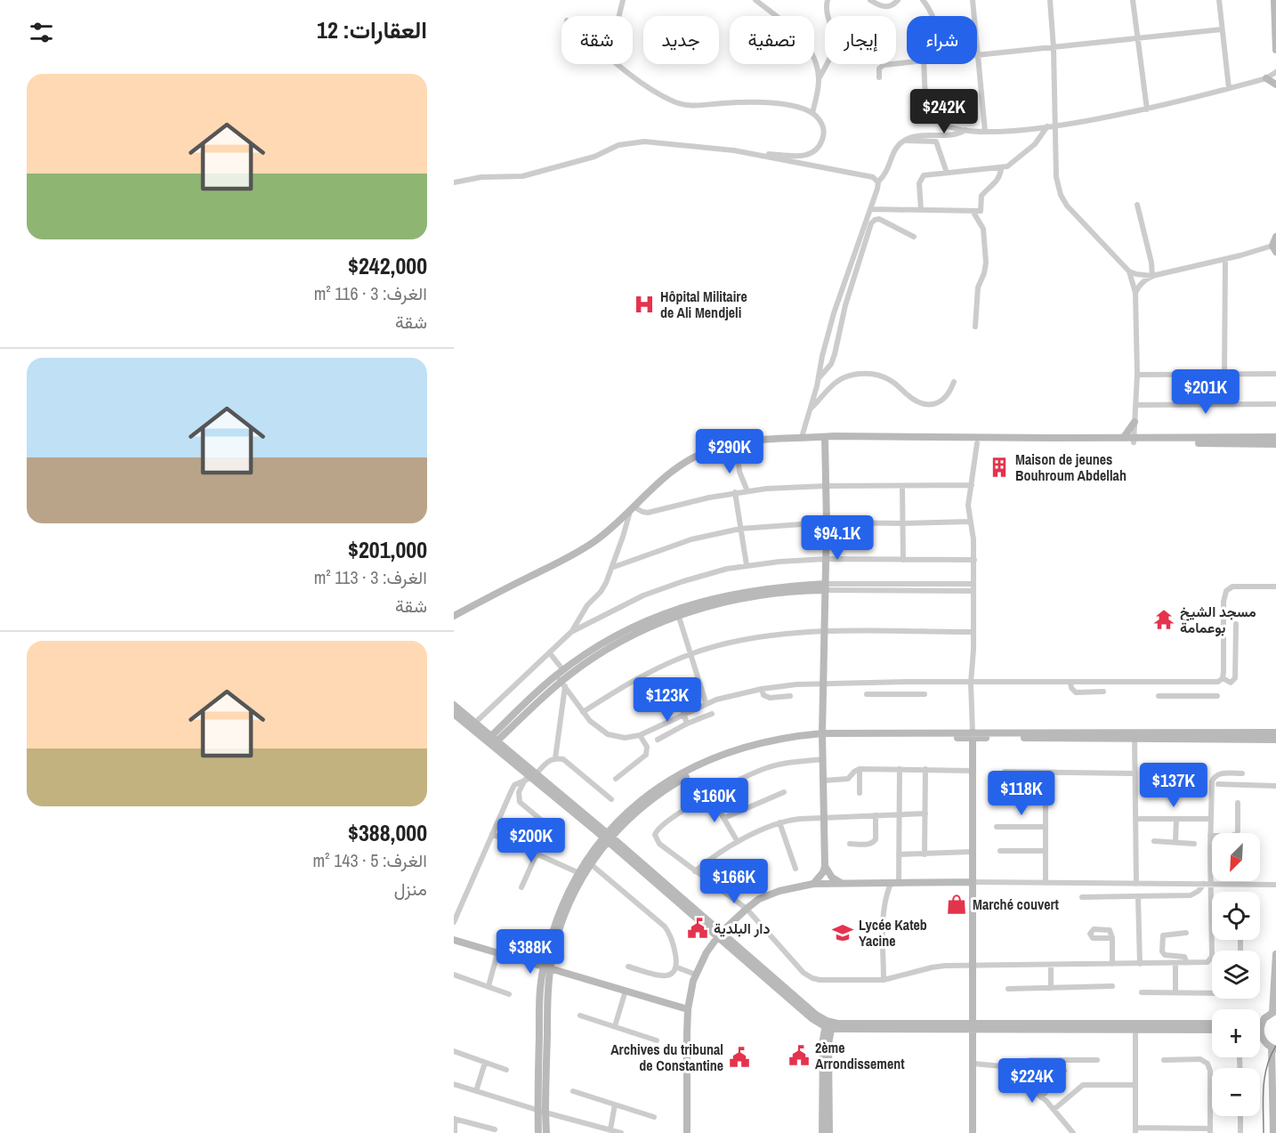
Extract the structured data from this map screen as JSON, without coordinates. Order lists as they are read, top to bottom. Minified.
{"places":{"hospital":["Hôpital Militaire de Ali Mendjeli"],"building":["Maison de jeunes Bouhroum Abdellah"],"temple":["مسجد الشيخ بوعمامة"],"shop":["Marché couvert"],"public building":["دار البلدية","2ème Arrondissement","Archives du tribunal de Constantine"],"school or university":["Lycée Kateb Yacine"]},"north":"bottom left","page":{"heading":"العقارات: 12","chip":["شراء","إيجار","تصفية","جديد","شقة"],"list":[{"name":"$242,000","note":"الغرف: 3 · 116 m² · شقة"},{"name":"$201,000","note":"الغرف: 3 · 113 m² · شقة"},{"name":"$388,000","note":"الغرف: 5 · 143 m² · منزل"}],"price":["$242K","$201K","$290K","$94.1K","$123K","$137K","$118K","$160K","$200K","$166K","$388K","$224K"],"map_buttons":["+","−"]}}
